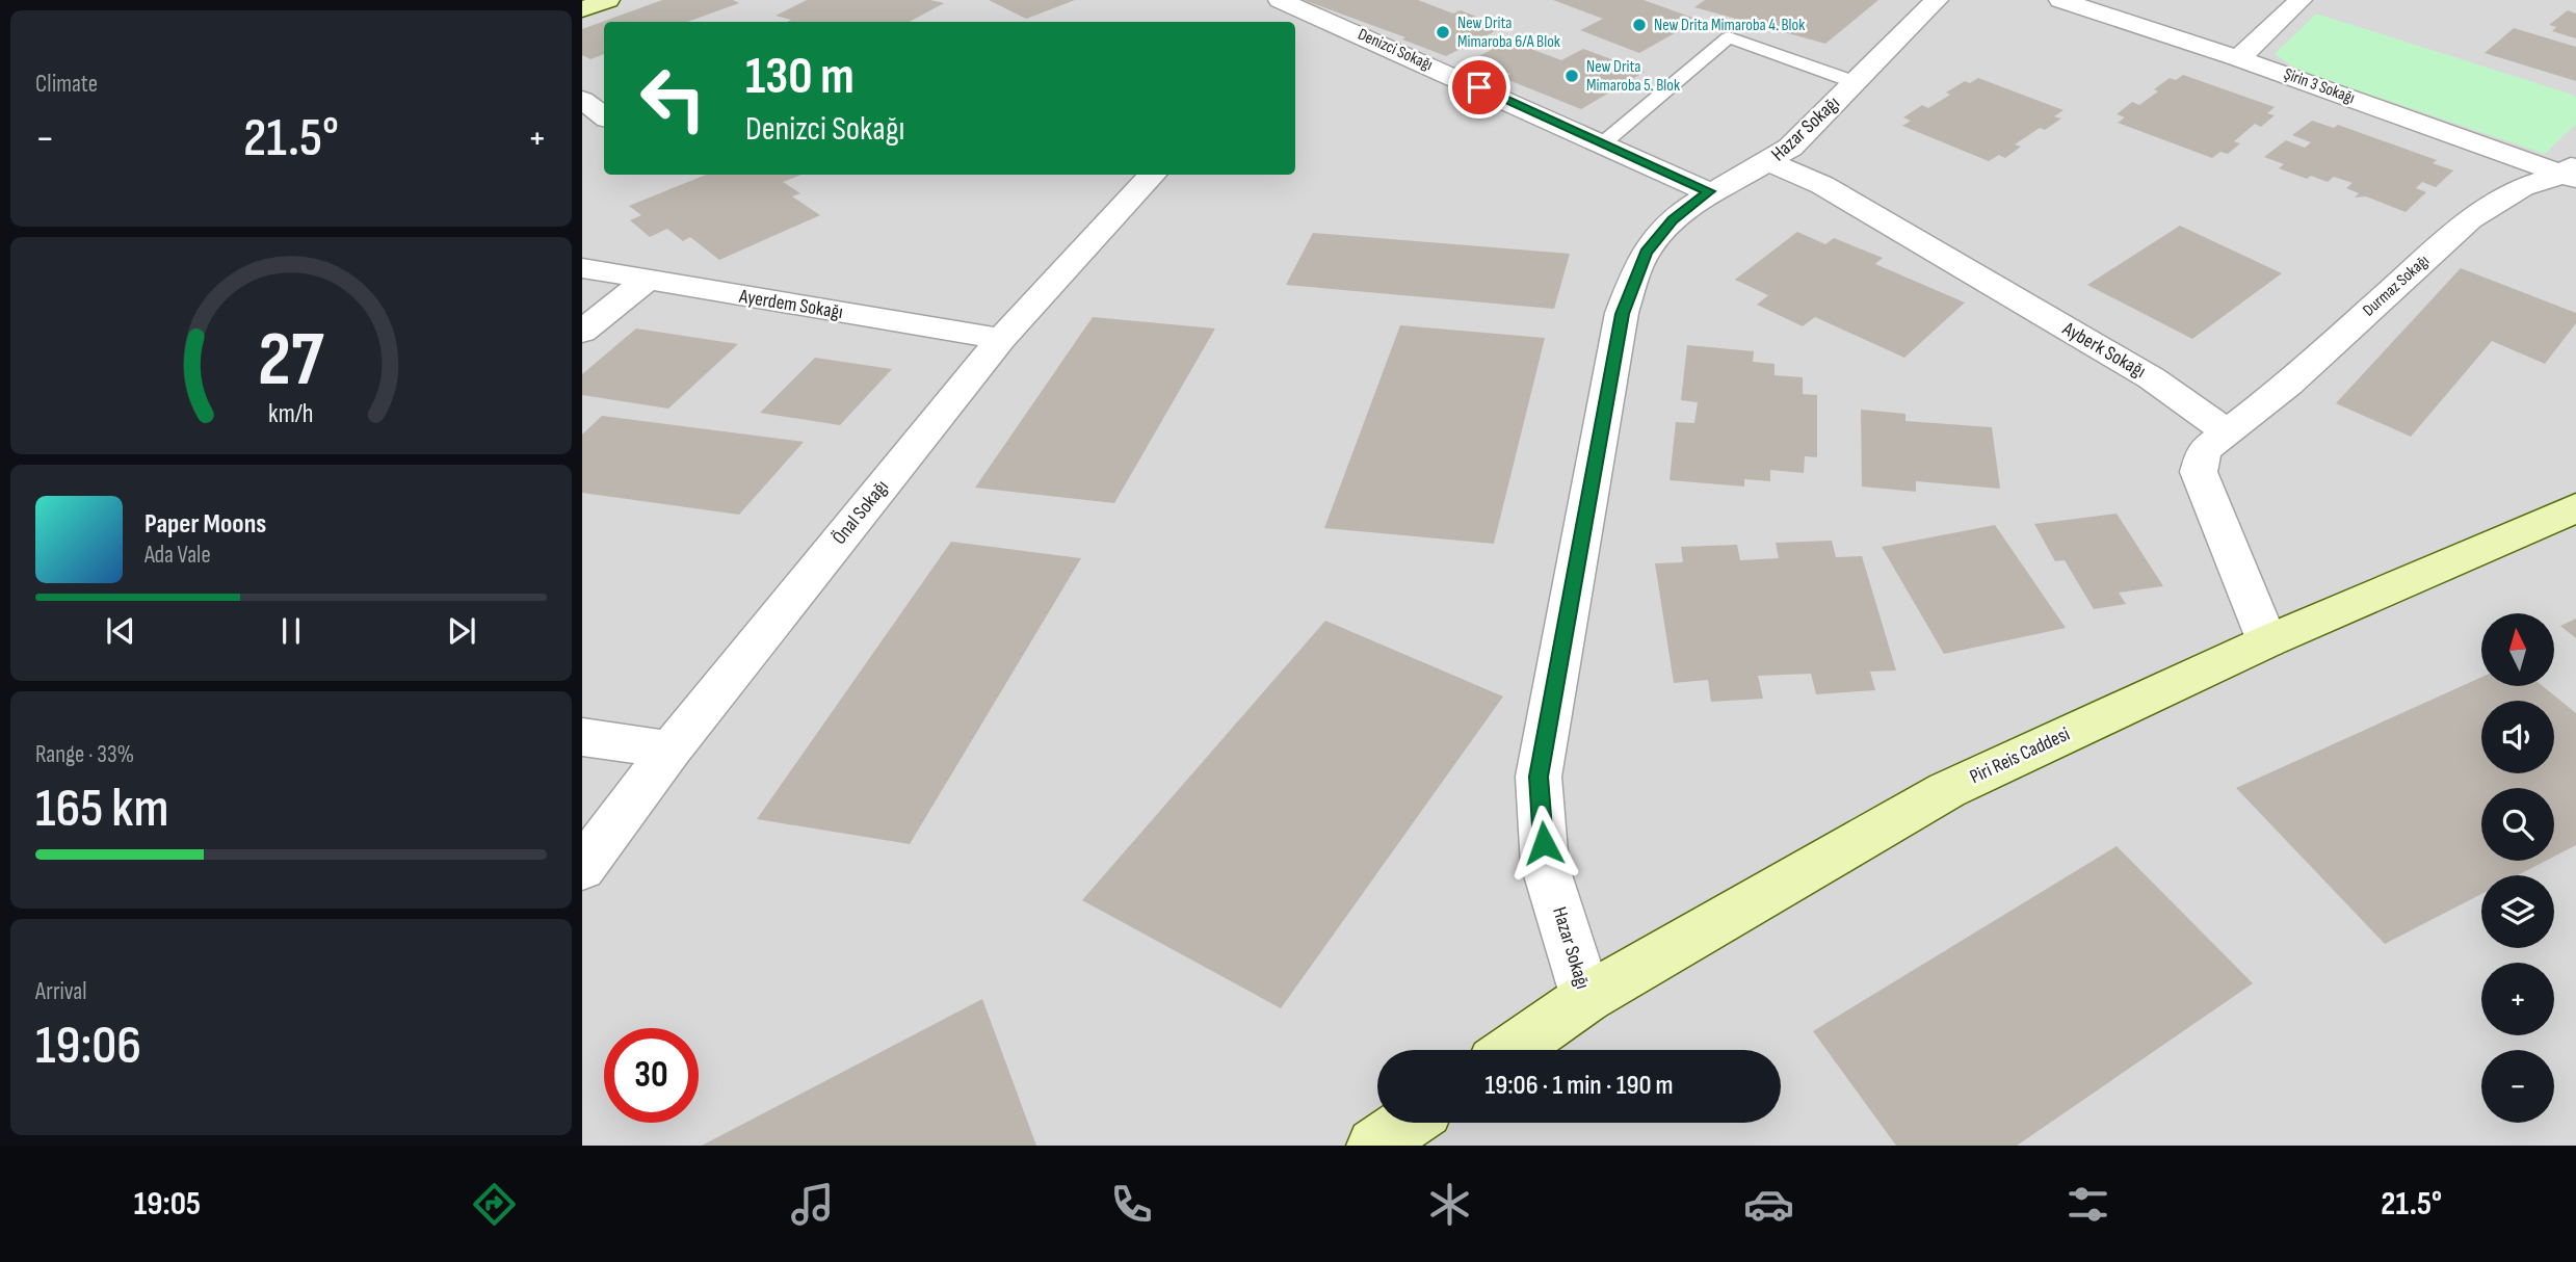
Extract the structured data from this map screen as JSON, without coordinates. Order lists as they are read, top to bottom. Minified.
{"streets":{"main road":["Piri Reis Caddesi"],"street":["Denizci Sokağı","Şirin 3 Sokağı","Hazar Sokağı","Durmaz Sokağı","Ayerdem Sokağı","Ayberk Sokağı","Önal Sokağı"]},"crossings":[["Denizci Sokağı","Hazar Sokağı"],["Şirin 3 Sokağı","Durmaz Sokağı"],["Hazar Sokağı","Ayberk Sokağı"],["Hazar Sokağı","Piri Reis Caddesi"],["Durmaz Sokağı","Ayberk Sokağı"],["Ayerdem Sokağı","Önal Sokağı"]],"places":["New Drita Mimaroba 4. Blok","New Drita Mimaroba 6/A Blok","New Drita Mimaroba 5. Blok"],"north":"top","page":{"tile":["Climate",["Range · 33%","165 km"],["Arrival","19:06"]],"turn":["130 m","Denizci Sokağı"],"heat":["−","21.5°","+"],"song":["Paper Moons","Ada Vale"],"map_buttons":["+","−"],"limit":"30","trip":"19:06 · 1 min · 190 m","tabs":["19:05","21.5°"],"gauge":["27","km/h"]}}
